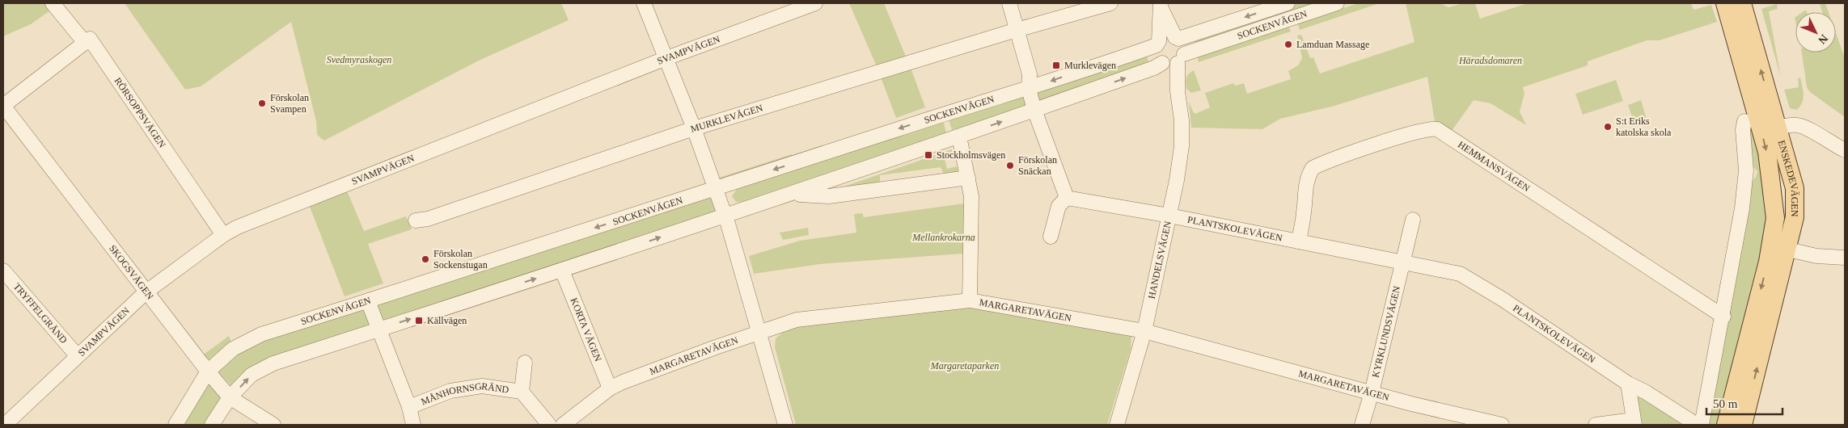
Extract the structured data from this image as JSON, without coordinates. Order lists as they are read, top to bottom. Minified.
{"streets":{"main road":["ENSKEDEVÄGEN"],"street":["SOCKENVÄGEN","SVAMPVÄGEN","RÖRSOPPSVÄGEN","MURKLEVÄGEN","HEMMANSVÄGEN","PLANTSKOLEVÄGEN","HANDELSVÄGEN","SKOGSVÄGEN","MARGARETAVÄGEN","TRYFFELGRÄND","KORTA VÄGEN","KYRKLUNDSVÄGEN","MÅNHORNSGRÄND"]},"crossings":[["SOCKENVÄGEN","HANDELSVÄGEN"],["SOCKENVÄGEN","SKOGSVÄGEN"],["SOCKENVÄGEN","KORTA VÄGEN"],["SVAMPVÄGEN","RÖRSOPPSVÄGEN"],["SVAMPVÄGEN","SKOGSVÄGEN"],["SVAMPVÄGEN","TRYFFELGRÄND"],["HEMMANSVÄGEN","PLANTSKOLEVÄGEN"],["PLANTSKOLEVÄGEN","HANDELSVÄGEN"],["PLANTSKOLEVÄGEN","KYRKLUNDSVÄGEN"],["HANDELSVÄGEN","MARGARETAVÄGEN"],["MARGARETAVÄGEN","KORTA VÄGEN"],["MARGARETAVÄGEN","KYRKLUNDSVÄGEN"]],"parks":["Svedmyraskogen","Häradsdomaren","Mellankrokarna","Margaretaparken"],"places":{"other":["Lamduan Massage","Förskolan Svampen","S:t Eriks katolska skola","Förskolan Snäckan","Förskolan Sockenstugan"],"transit":["Murklevägen","Stockholmsvägen","Källvägen"]},"scale_bar":"50 m","north":"bottom right"}
